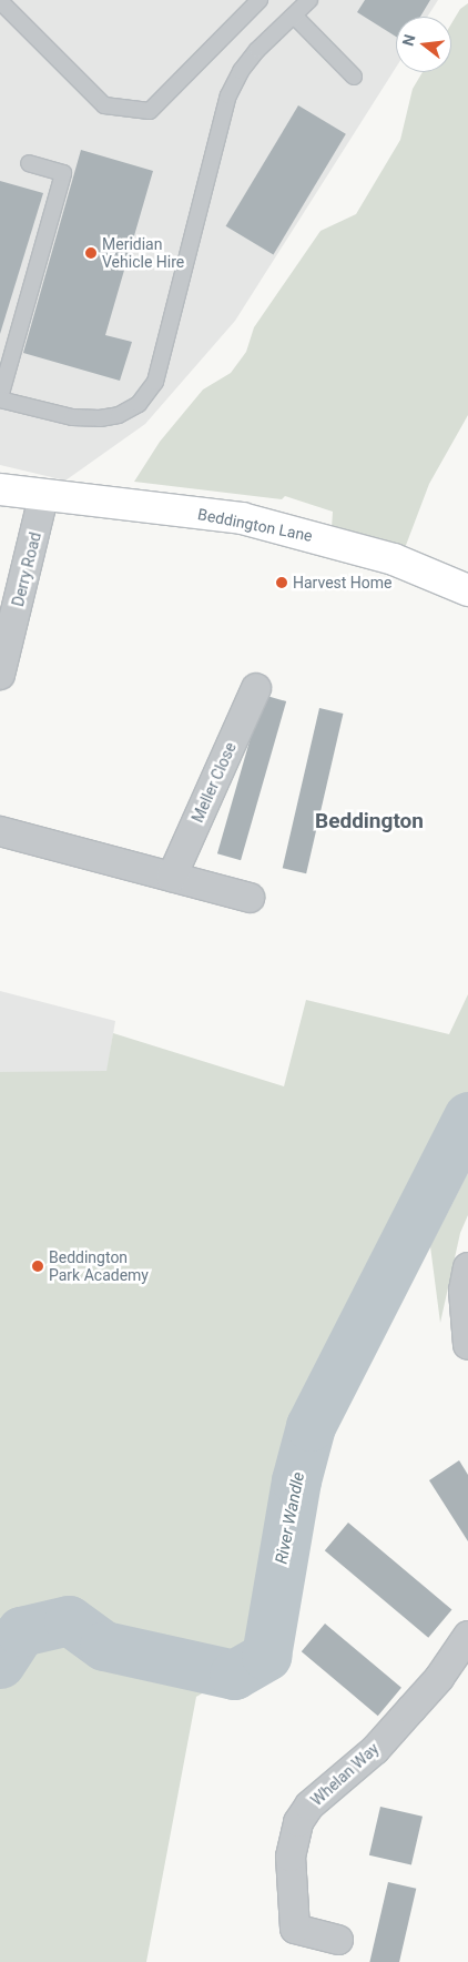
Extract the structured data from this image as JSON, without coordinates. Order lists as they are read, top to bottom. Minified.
{"streets":{"main road":["Beddington Lane"],"street":["Derry Road","Meller Close","Whelan Way"]},"crossings":[["Beddington Lane","Derry Road"]],"districts":["Beddington"],"water":["River Wandle"],"places":["Meridian Vehicle Hire","Harvest Home","Beddington Park Academy"],"north":"left"}
